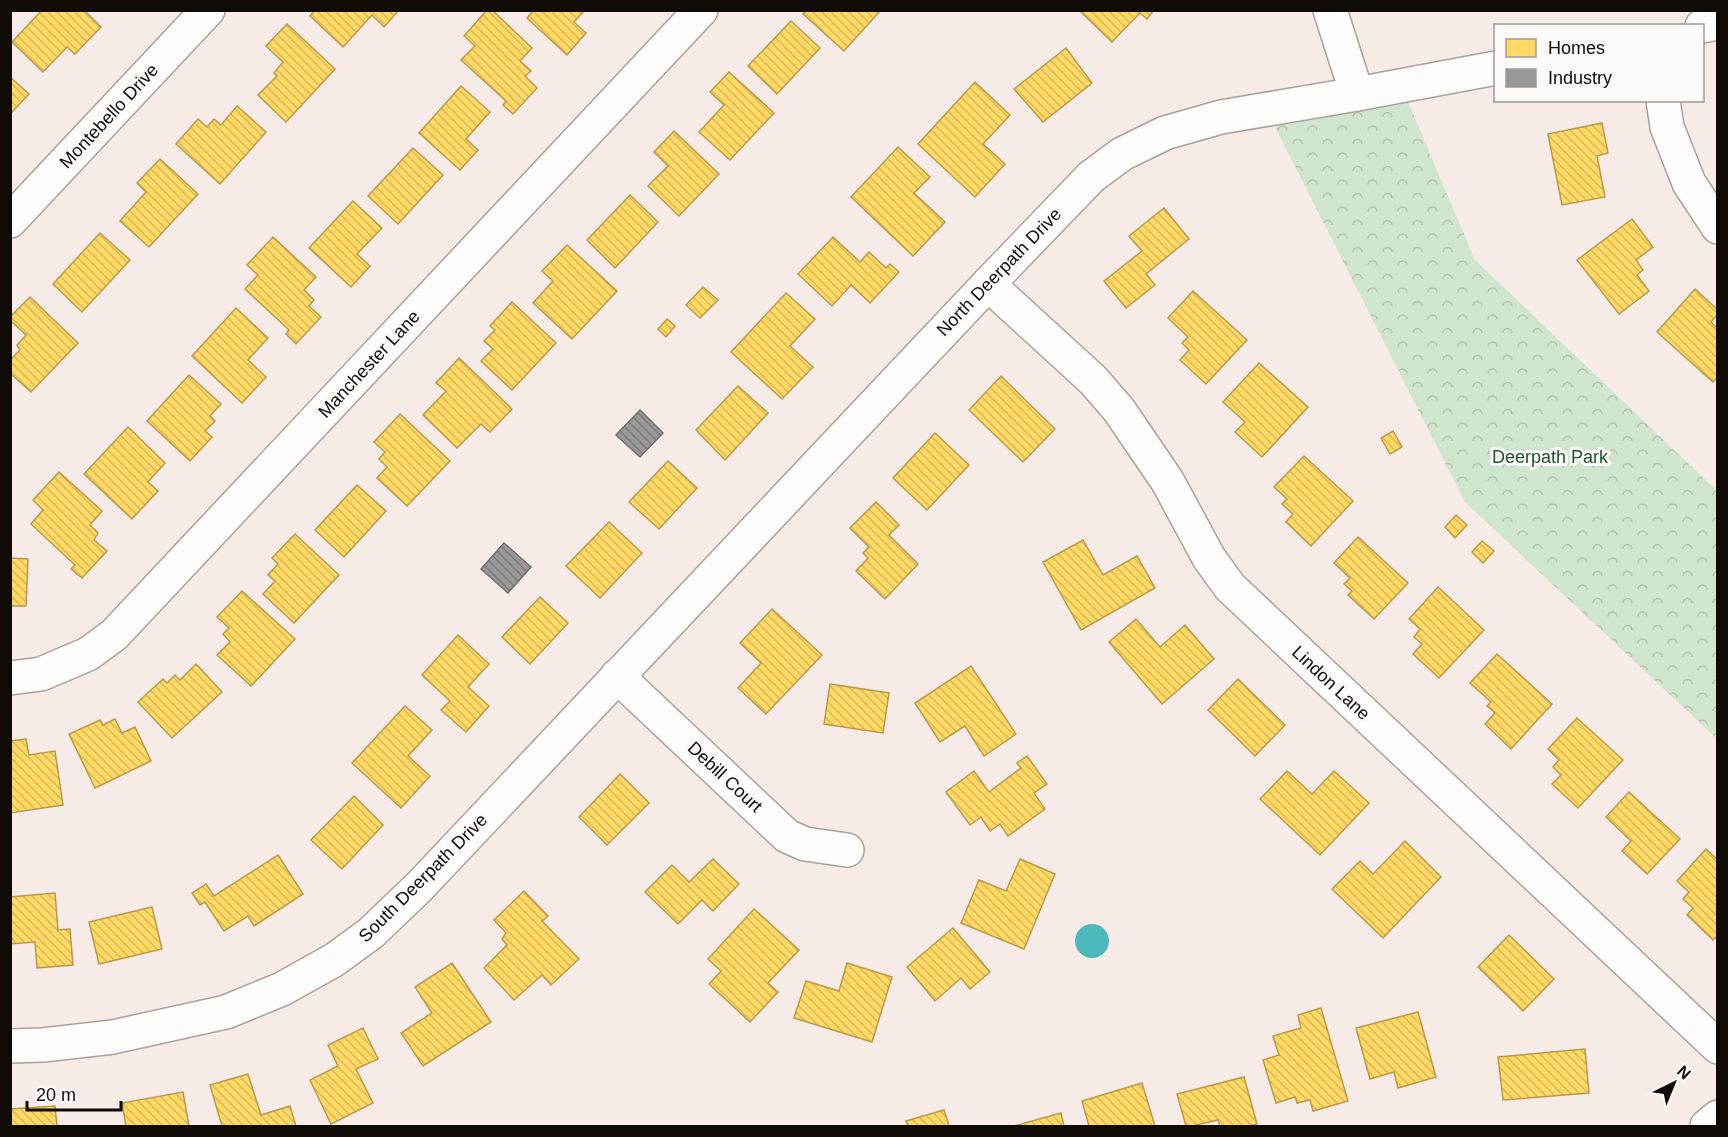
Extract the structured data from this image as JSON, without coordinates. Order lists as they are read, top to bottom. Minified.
{"streets":{"street":["Montebello Drive","North Deerpath Drive","Manchester Lane","Lindon Lane","Debill Court","South Deerpath Drive"]},"crossings":[["North Deerpath Drive","Lindon Lane"],["North Deerpath Drive","Debill Court"],["North Deerpath Drive","South Deerpath Drive"],["Debill Court","South Deerpath Drive"]],"parks":["Deerpath Park"],"legend":["Homes","Industry"],"scale_bar":"20 m","north":"top right"}
